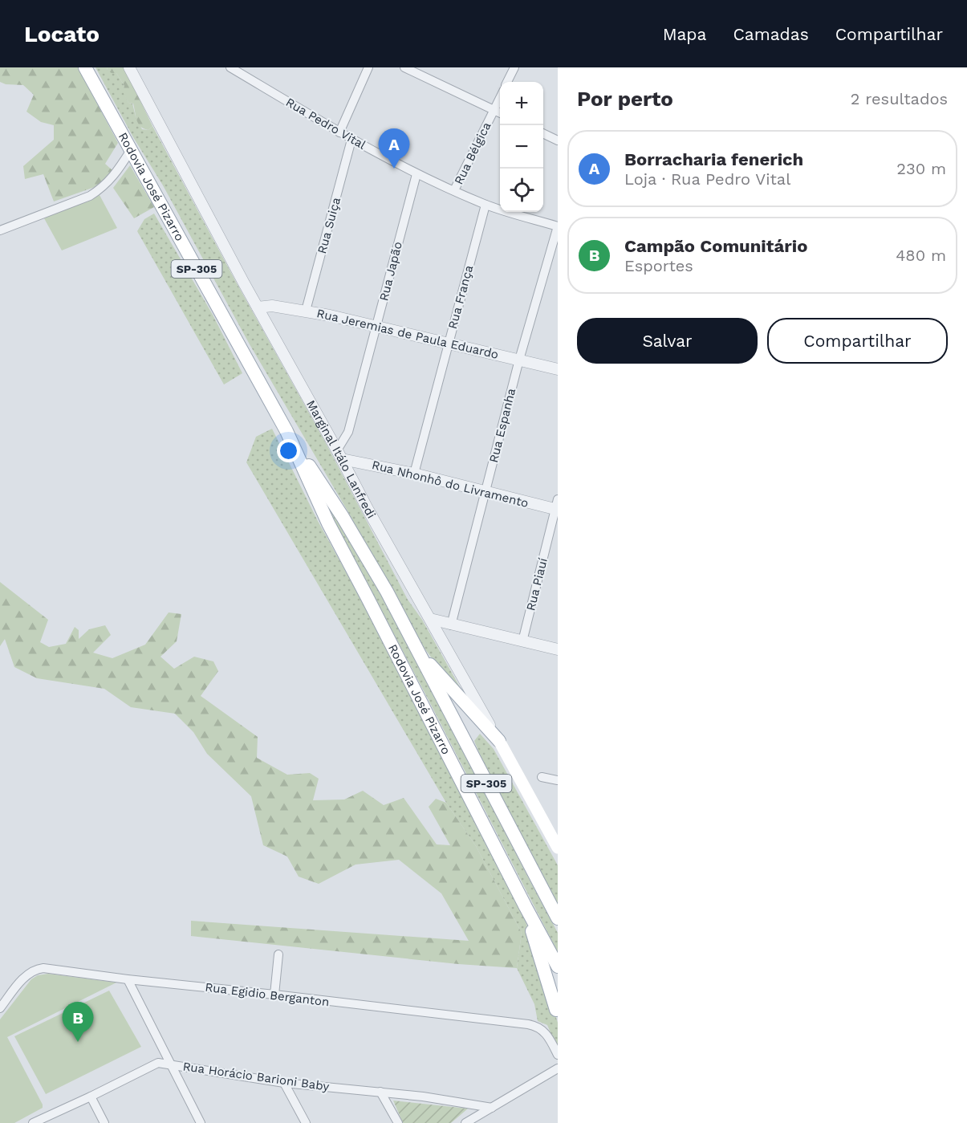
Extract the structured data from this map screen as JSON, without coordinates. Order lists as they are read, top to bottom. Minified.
{"streets":{"main road":["Rodovia José Pizarro","SP-305","Marginal Itálo Lanfredi"],"street":["Rua Pedro Vital","Rua Bélgica","Rua Suiça","Rua Japão","Rua França","Rua Jeremias de Paula Eduardo","Rua Espanha","Rua Nhonhô do Livramento","Rua Piauí","Rua Egidio Berganton","Rua Horácio Barioni Baby"]},"crossings":[["Rua Pedro Vital","Rua Bélgica"],["Rua Pedro Vital","Rua Suiça"],["Rua Pedro Vital","Rua Japão"],["Rua Pedro Vital","Rua França"],["Rua Pedro Vital","Rua Espanha"],["Rua Suiça","Rua Jeremias de Paula Eduardo"],["Rua Japão","Rua Jeremias de Paula Eduardo"],["Rua Japão","Marginal Itálo Lanfredi"],["Rua Japão","Rua Nhonhô do Livramento"],["Rua França","Rua Jeremias de Paula Eduardo"],["Rua França","Rua Nhonhô do Livramento"],["Rua Jeremias de Paula Eduardo","Rua Espanha"],["Rua Jeremias de Paula Eduardo","Marginal Itálo Lanfredi"],["Rua Espanha","Rua Nhonhô do Livramento"],["Marginal Itálo Lanfredi","Rua Nhonhô do Livramento"],["Rua Nhonhô do Livramento","Rua Piauí"]],"page":{"header":"Locato","nav":["Mapa","Camadas","Compartilhar"],"heading":["Por perto","2 resultados"],"map_buttons":["+","−"],"pins":["A","B"],"list":[{"mark":"A","name":"Borracharia fenerich","note":"Loja · Rua Pedro Vital","value":"230 m"},{"mark":"B","name":"Campão Comunitário","note":"Esportes","value":"480 m"}],"buttons":["Salvar","Compartilhar"]}}
